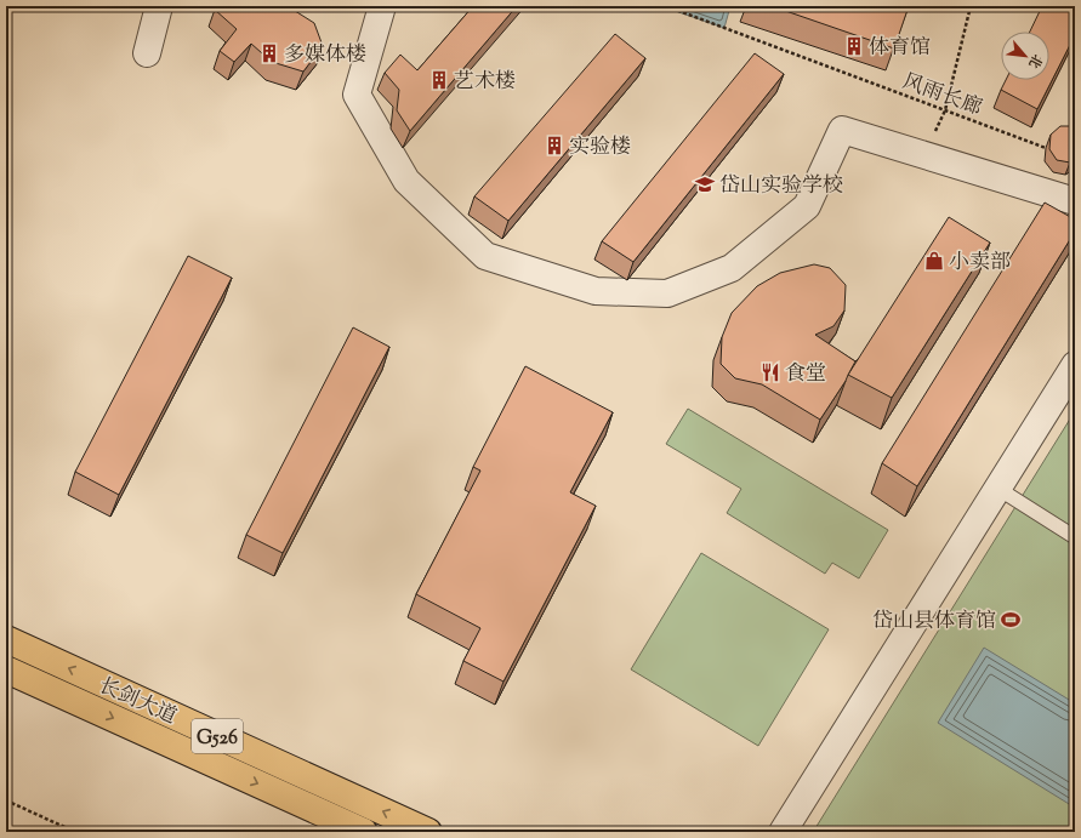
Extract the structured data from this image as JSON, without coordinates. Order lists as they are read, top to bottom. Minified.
{"streets":{"highway":["长剑大道","G526"],"path":["风雨长廊"]},"places":{"building":["体育馆","多媒体楼","艺术楼","实验楼"],"school or university":["岱山实验学校"],"shop":["小卖部"],"restaurant":["食堂"],"sports":["岱山县体育馆"]},"north":"bottom right"}
